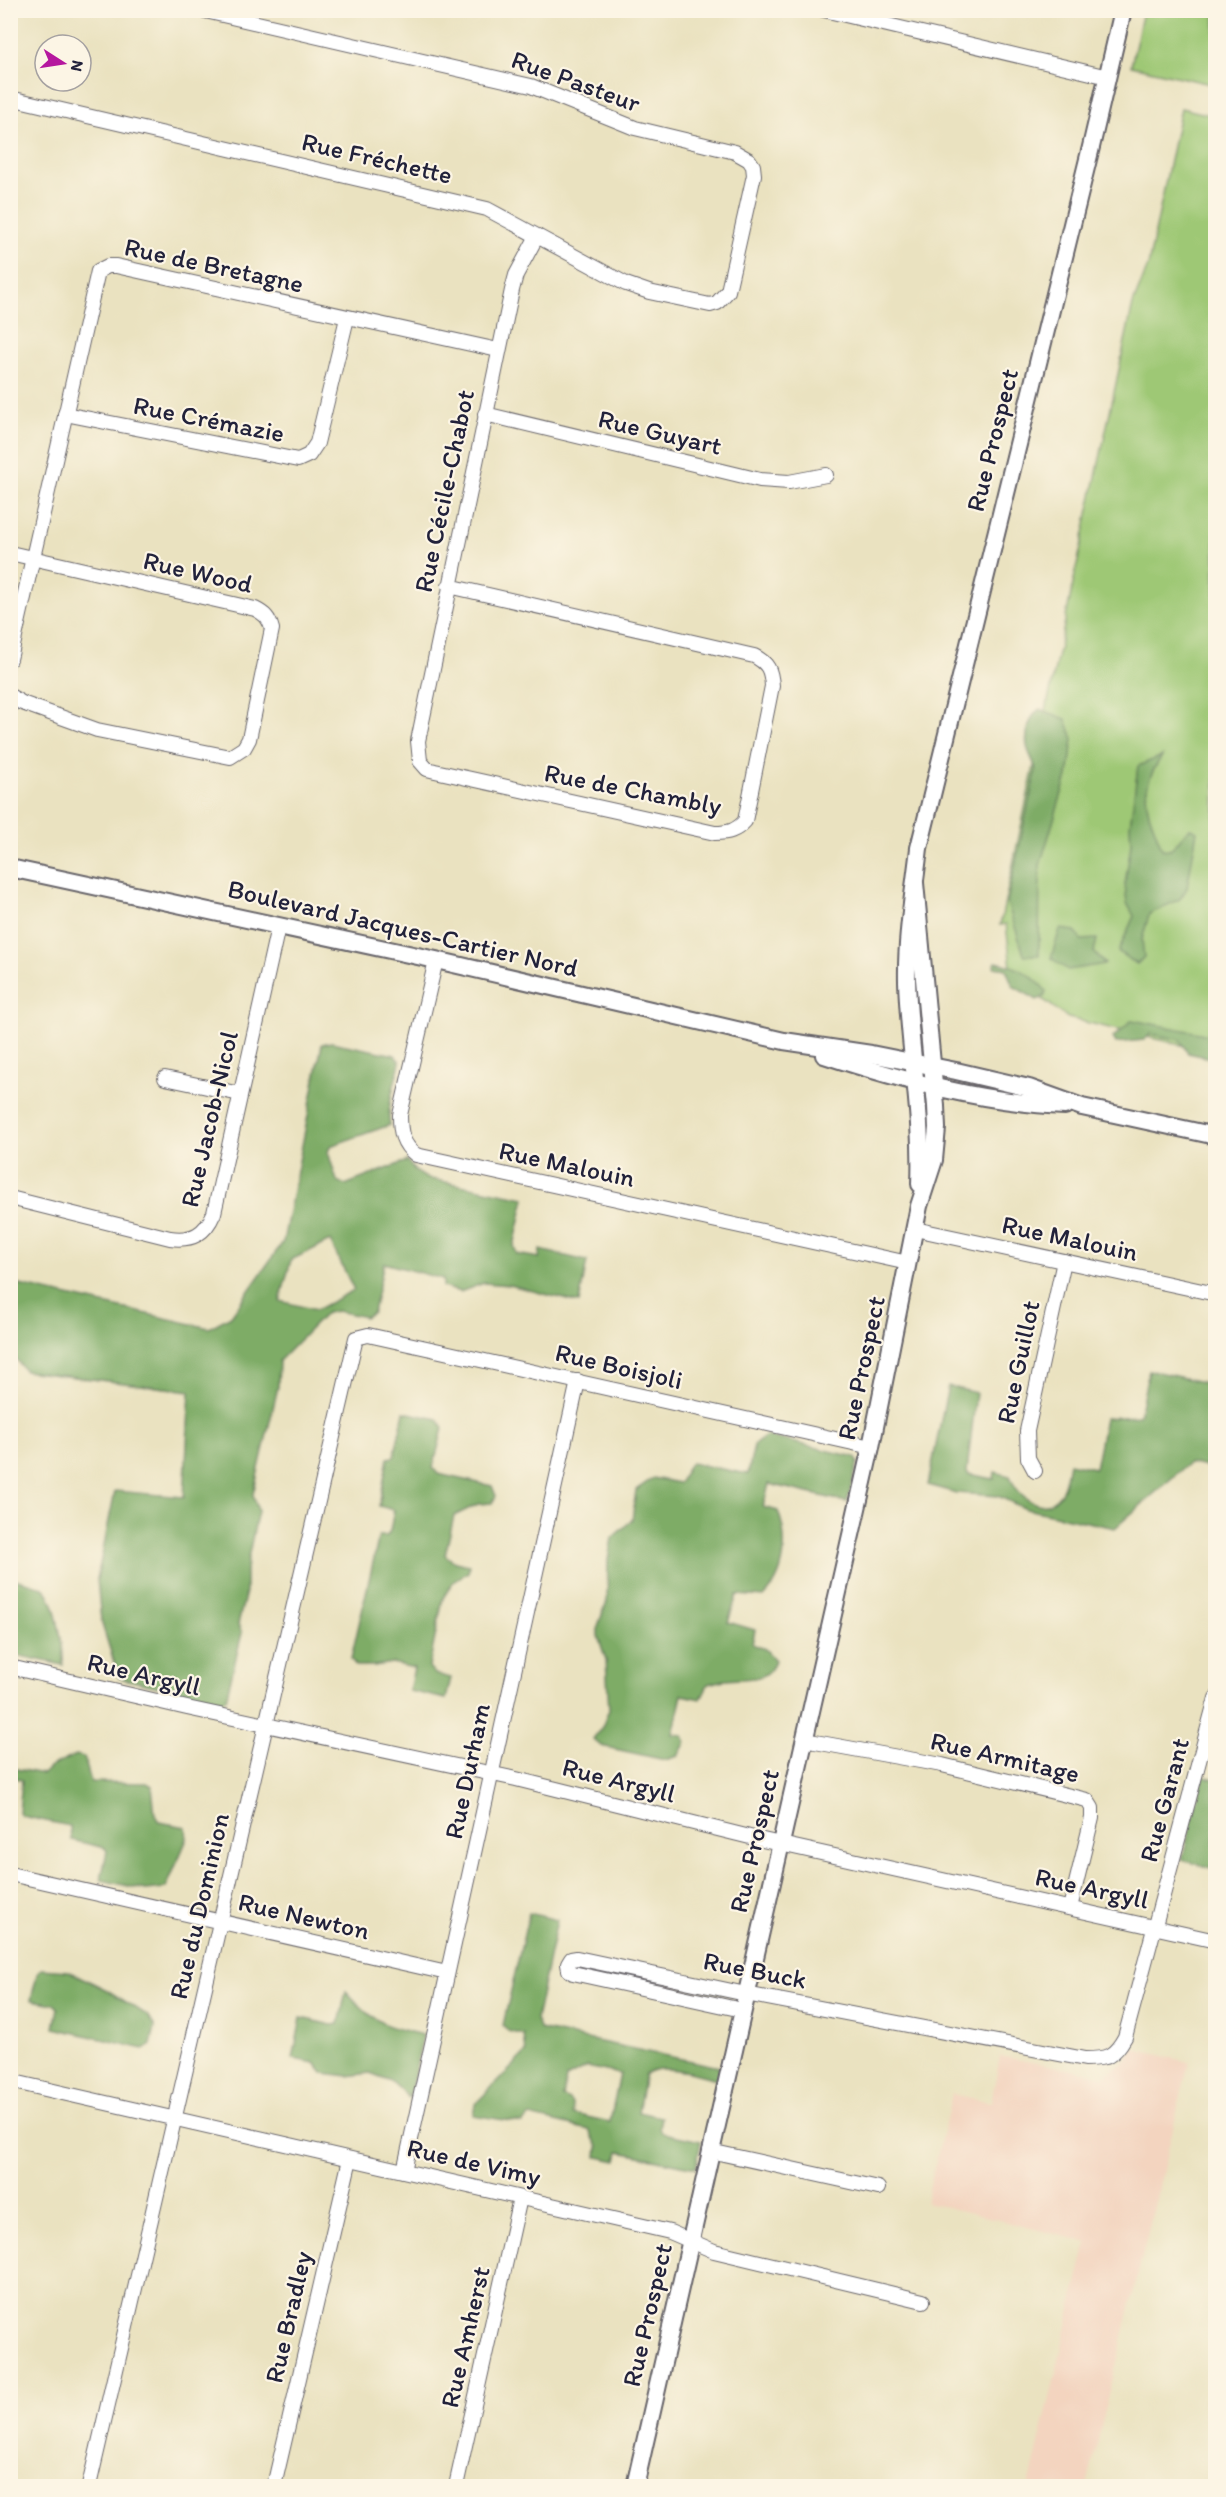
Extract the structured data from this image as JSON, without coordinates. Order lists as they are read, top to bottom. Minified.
{"streets":{"street":["Rue Pasteur","Rue Fréchette","Rue de Bretagne","Rue Crémazie","Rue Guyart","Rue Prospect","Rue Cécile-Chabot","Rue Wood","Rue de Chambly","Boulevard Jacques-Cartier Nord","Rue Jacob-Nicol","Rue Malouin","Rue Guillot","Rue Boisjoli","Rue Argyll","Rue Armitage","Rue Durham","Rue Garant","Rue du Dominion","Rue Newton","Rue Buck","Rue de Vimy","Rue Bradley","Rue Amherst"]},"crossings":[["Rue Pasteur","Rue Fréchette"],["Rue Fréchette","Rue Cécile-Chabot"],["Rue de Bretagne","Rue Crémazie"],["Rue de Bretagne","Rue Cécile-Chabot"],["Rue de Bretagne","Rue Wood"],["Rue Guyart","Rue Cécile-Chabot"],["Rue Prospect","Boulevard Jacques-Cartier Nord"],["Rue Prospect","Rue Malouin"],["Rue Prospect","Rue Boisjoli"],["Rue Prospect","Rue Argyll"],["Rue Prospect","Rue Armitage"],["Rue Prospect","Rue Buck"],["Rue Prospect","Rue de Vimy"],["Rue Cécile-Chabot","Rue de Chambly"],["Boulevard Jacques-Cartier Nord","Rue Jacob-Nicol"],["Boulevard Jacques-Cartier Nord","Rue Malouin"],["Rue Malouin","Rue Guillot"],["Rue Boisjoli","Rue Durham"],["Rue Boisjoli","Rue du Dominion"],["Rue Argyll","Rue Armitage"],["Rue Argyll","Rue Durham"],["Rue Argyll","Rue Garant"],["Rue Argyll","Rue du Dominion"],["Rue Durham","Rue Newton"],["Rue Durham","Rue de Vimy"],["Rue Garant","Rue Buck"],["Rue du Dominion","Rue Newton"],["Rue du Dominion","Rue de Vimy"],["Rue de Vimy","Rue Bradley"],["Rue de Vimy","Rue Amherst"]],"north":"right"}
